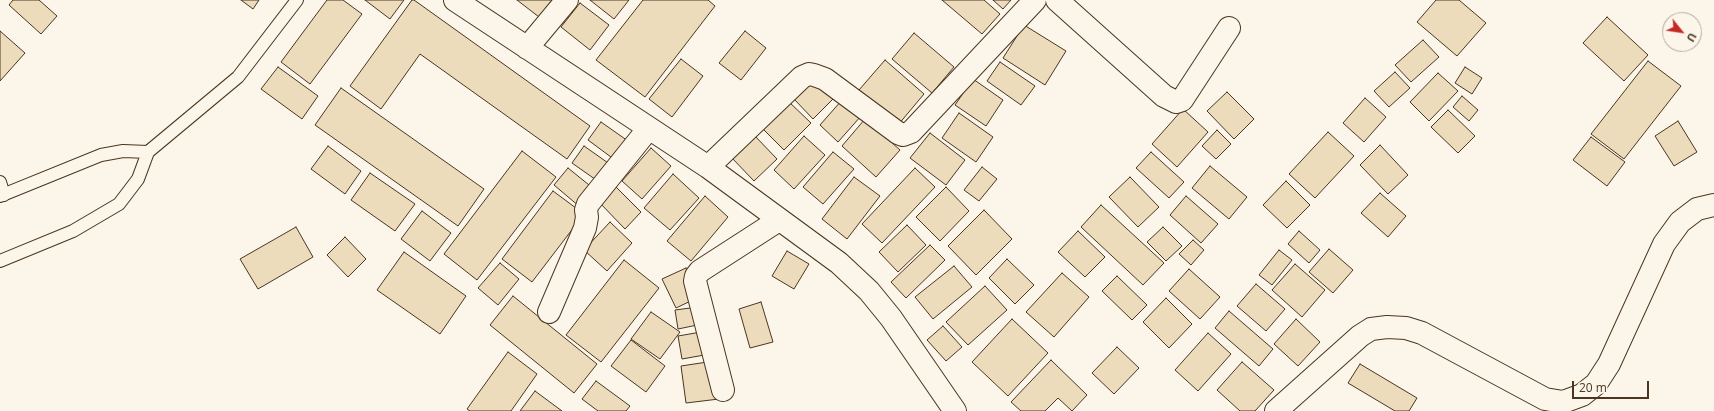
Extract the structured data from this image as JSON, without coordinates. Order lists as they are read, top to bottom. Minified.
{"scale_bar":"20 m","north":"bottom right"}
